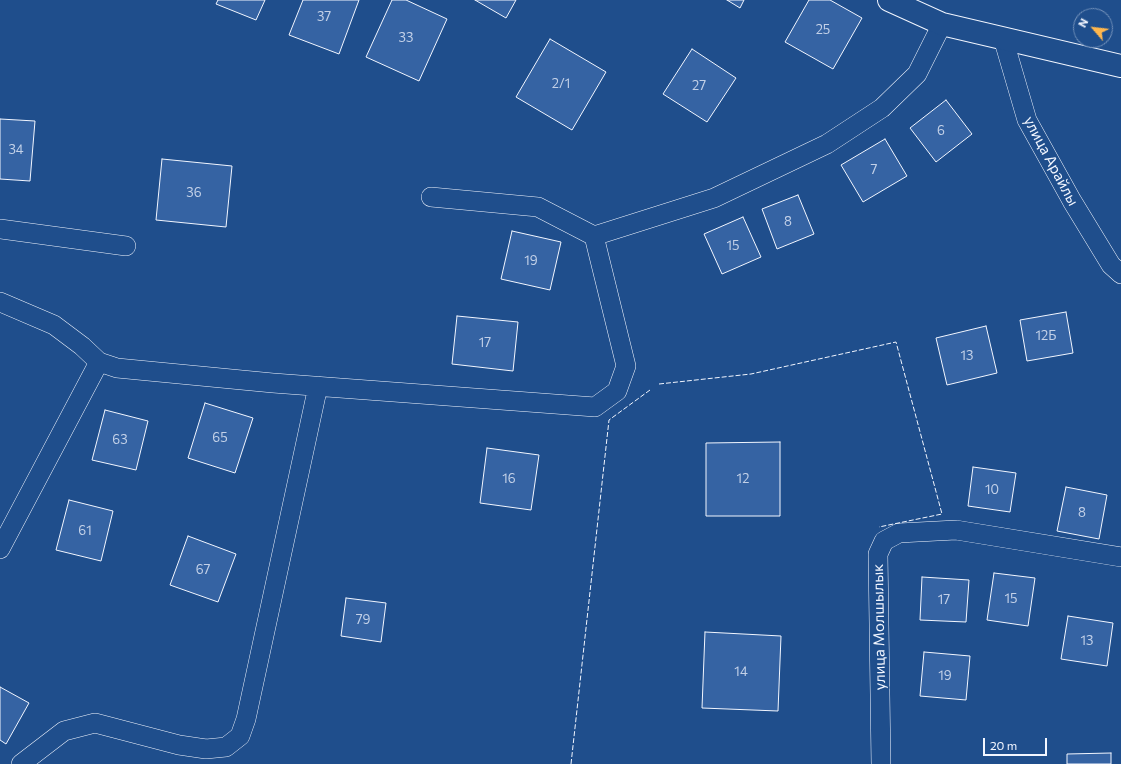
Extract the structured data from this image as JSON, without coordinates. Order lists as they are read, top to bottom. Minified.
{"streets":{"street":["улица Арайлы","улица Молшылык"]},"house_numbers":["37","25","33","2/1","27","6","34","7","36","8","15","19","12Б","17","13","65","63","16","12","10","8","61","67","15","17","79","13","14","19"],"scale_bar":"20 m","north":"top left"}
